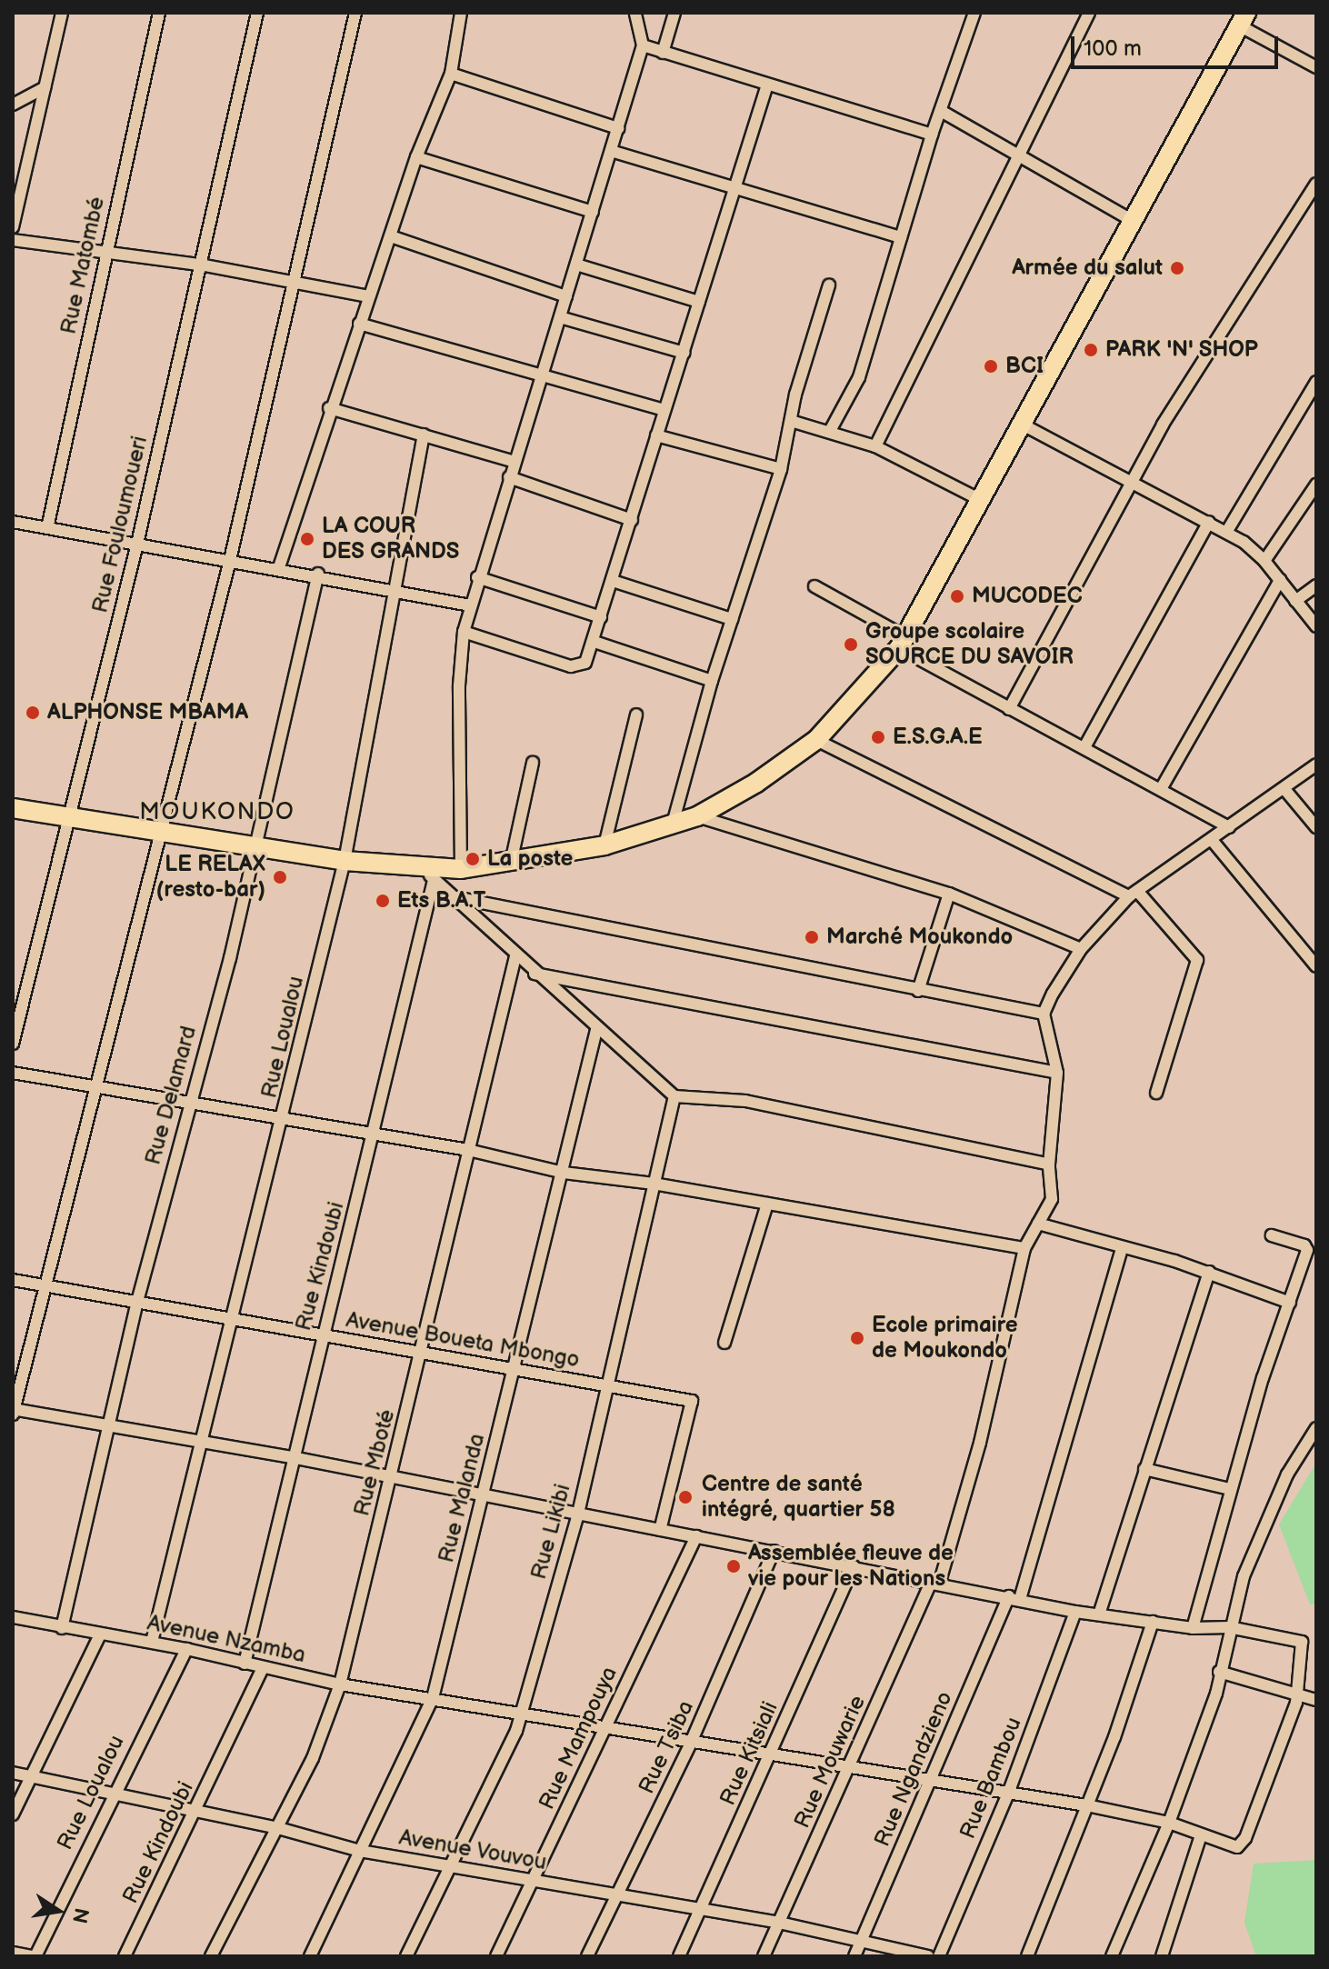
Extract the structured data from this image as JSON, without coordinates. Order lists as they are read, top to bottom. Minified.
{"streets":{"street":["Rue Matombé","Rue Fouloumoueri","Rue Loualou","Rue Delamard","Rue Kindoubi","Avenue Boueta Mbongo","Rue Mboté","Rue Malanda","Rue Likibi","Avenue Nzamba","Rue Mampouya","Rue Tsiba","Rue Kitsiali","Rue Mouwarie","Rue Ngandzieno","Rue Bambou","Avenue Vouvou"]},"crossings":[["Rue Loualou","Avenue Boueta Mbongo"],["Rue Loualou","Avenue Nzamba"],["Rue Loualou","Avenue Vouvou"],["Rue Delamard","Avenue Boueta Mbongo"],["Rue Delamard","Avenue Nzamba"],["Rue Kindoubi","Avenue Boueta Mbongo"],["Rue Kindoubi","Avenue Nzamba"],["Rue Kindoubi","Avenue Vouvou"],["Avenue Boueta Mbongo","Rue Mboté"],["Avenue Boueta Mbongo","Rue Malanda"],["Avenue Boueta Mbongo","Rue Likibi"],["Rue Mboté","Avenue Nzamba"],["Rue Mboté","Avenue Vouvou"],["Rue Malanda","Avenue Nzamba"],["Rue Malanda","Avenue Vouvou"],["Rue Likibi","Avenue Nzamba"],["Rue Likibi","Avenue Vouvou"],["Avenue Nzamba","Rue Mampouya"],["Avenue Nzamba","Rue Tsiba"],["Avenue Nzamba","Rue Kitsiali"],["Avenue Nzamba","Rue Mouwarie"],["Avenue Nzamba","Rue Ngandzieno"],["Avenue Nzamba","Rue Bambou"],["Rue Mampouya","Avenue Vouvou"],["Rue Tsiba","Avenue Vouvou"],["Rue Kitsiali","Avenue Vouvou"],["Rue Mouwarie","Avenue Vouvou"],["Rue Ngandzieno","Avenue Vouvou"]],"districts":["MOUKONDO"],"places":["Armée du salut","PARK 'N' SHOP","BCI","LA COUR DES GRANDS","MUCODEC","Groupe scolaire SOURCE DU SAVOIR","ALPHONSE MBAMA","E.S.G.A.E","La poste","LE RELAX (resto-bar)","Ets B.A.T","Marché Moukondo","Ecole primaire de Moukondo","Centre de santé intégré, quartier 58","Assemblée fleuve de vie pour les Nations"],"scale_bar":"100 m","north":"right"}
